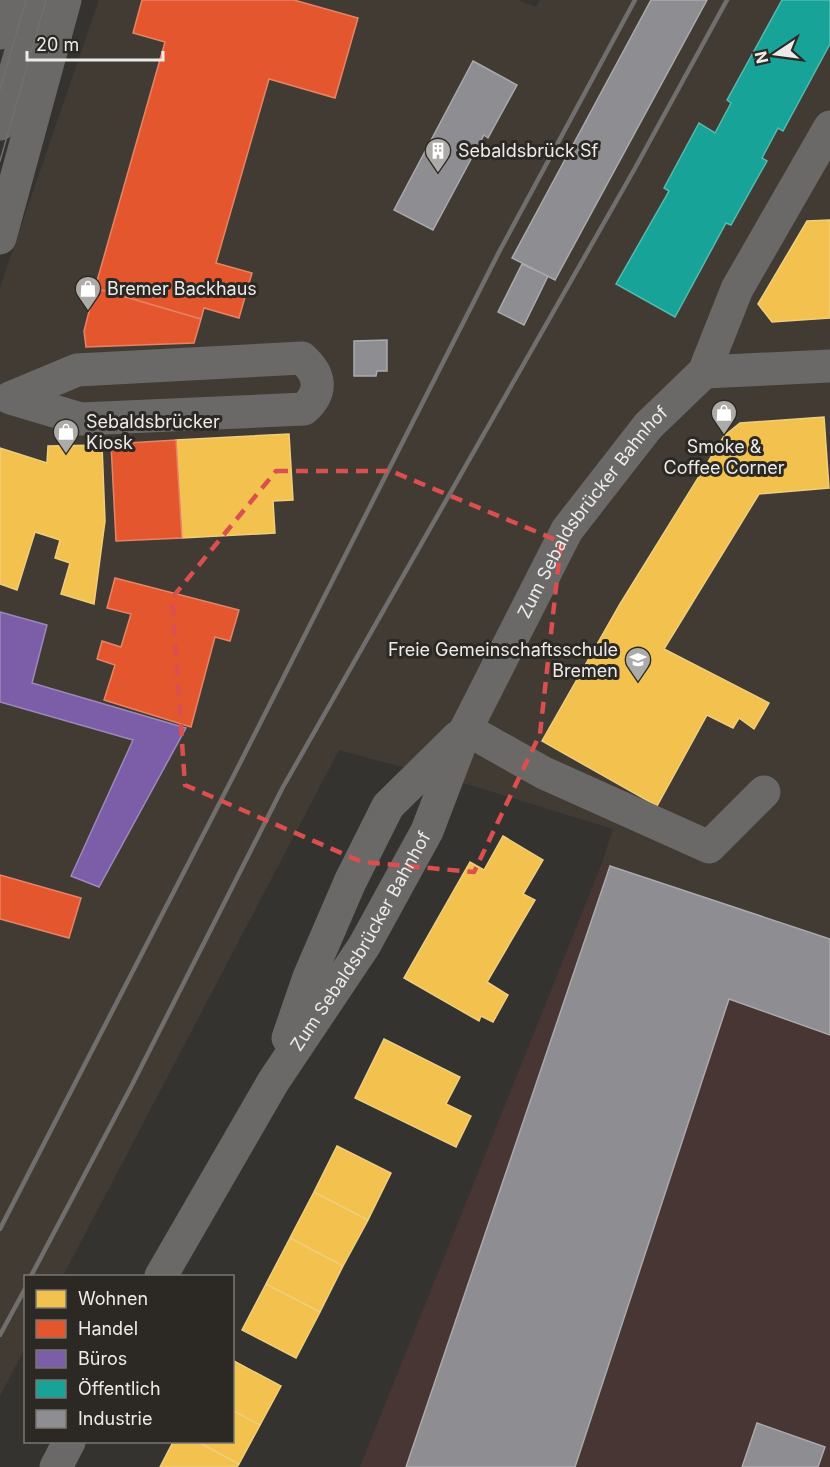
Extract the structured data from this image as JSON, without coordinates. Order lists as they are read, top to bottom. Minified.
{"streets":{"street":["Zum Sebaldsbrücker Bahnhof"]},"places":{"building":["Sebaldsbrück Sf"],"shop":["Bremer Backhaus","Smoke & Coffee Corner","Sebaldsbrücker Kiosk"],"school or university":["Freie Gemeinschaftsschule Bremen"]},"legend":["Wohnen","Handel","Büros","Öffentlich","Industrie"],"scale_bar":"20 m","north":"left"}
